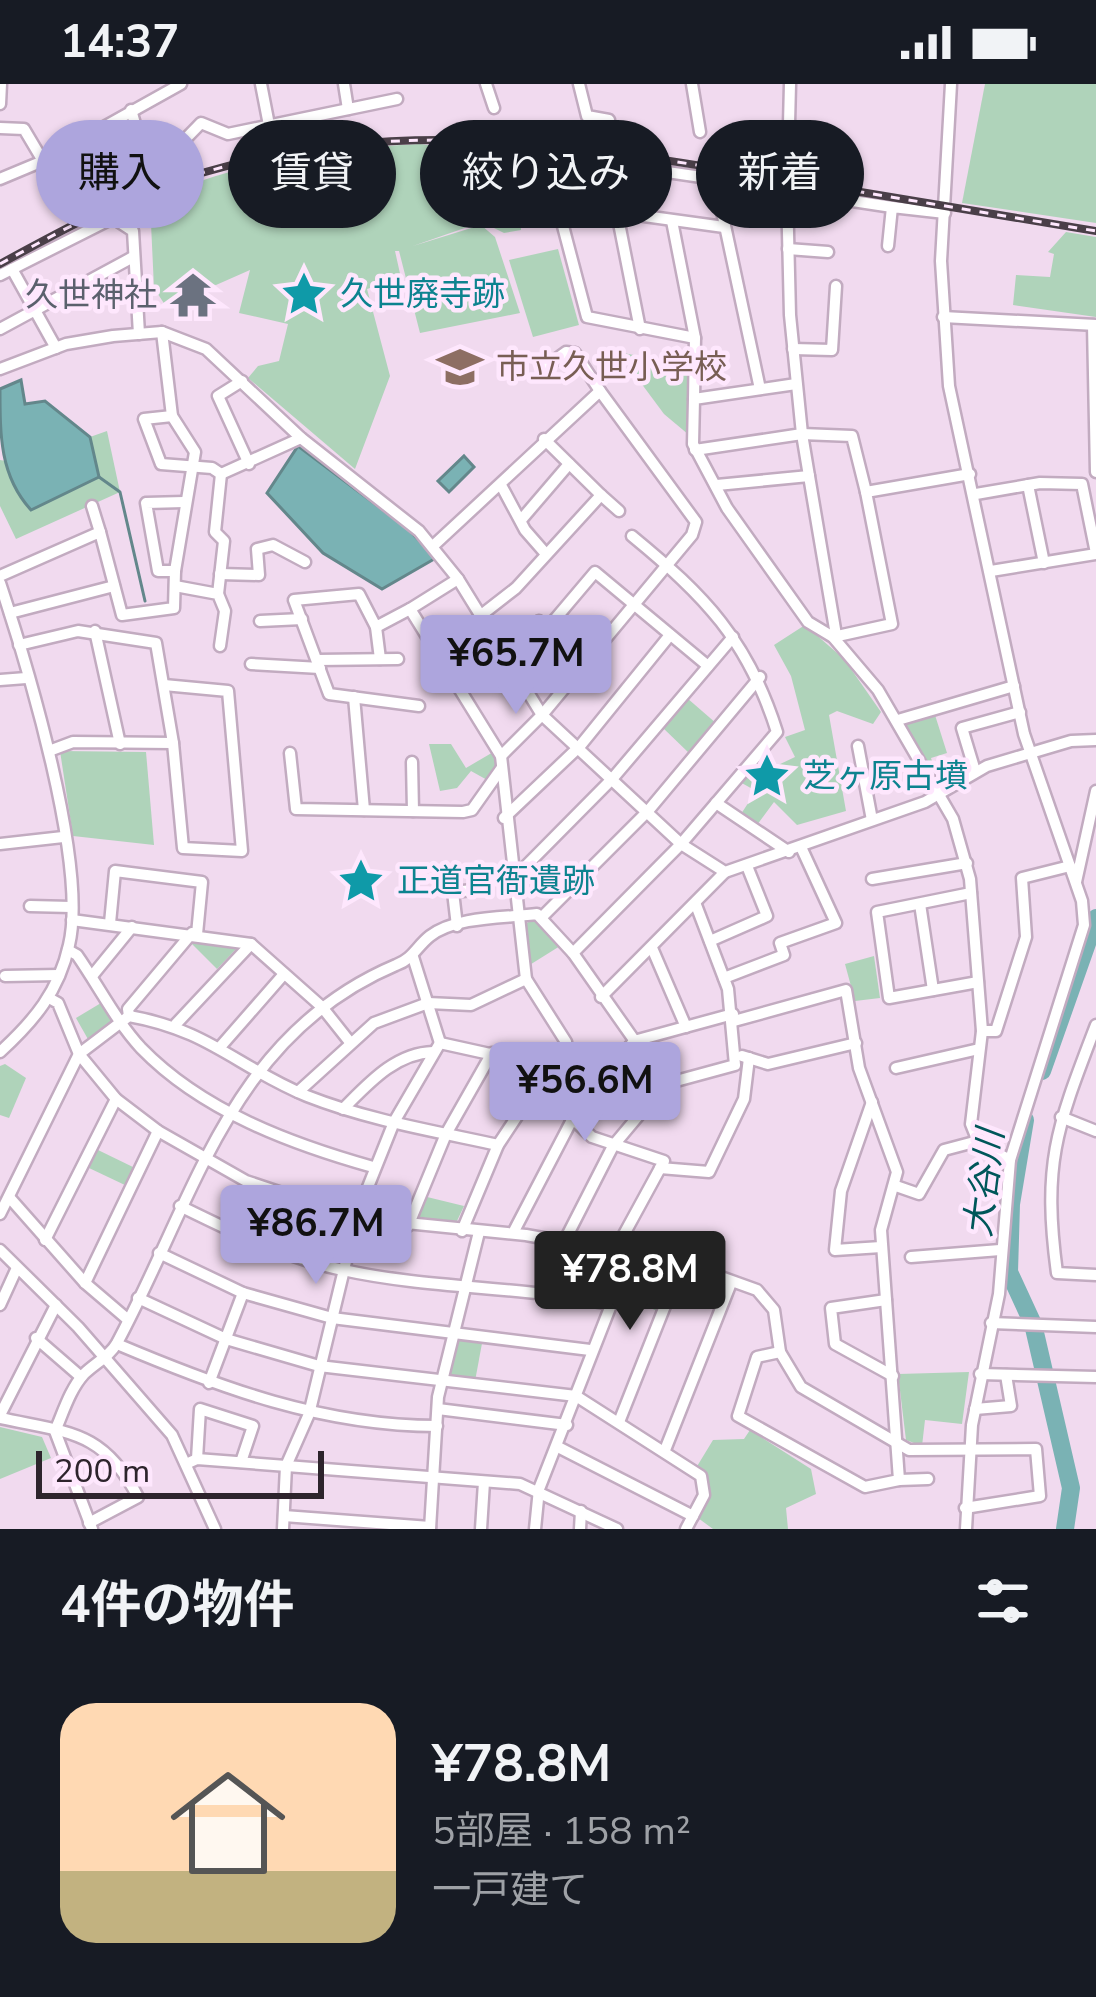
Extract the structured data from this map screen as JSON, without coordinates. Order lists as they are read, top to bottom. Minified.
{"water":["大谷川"],"places":{"place":["久世廃寺跡","芝ヶ原古墳","正道官衙遺跡"],"temple":["久世神社"],"school or university":["市立久世小学校"]},"scale_bar":"200 m","page":{"status":"14:37","chip":["購入","賃貸","絞り込み","新着"],"price":["¥65.7M","¥56.6M","¥86.7M","¥78.8M"],"scale":"200 m","heading":"4件の物件","list":[{"name":"¥78.8M","note":"5部屋 · 158 m² · 一戸建て"}]}}
